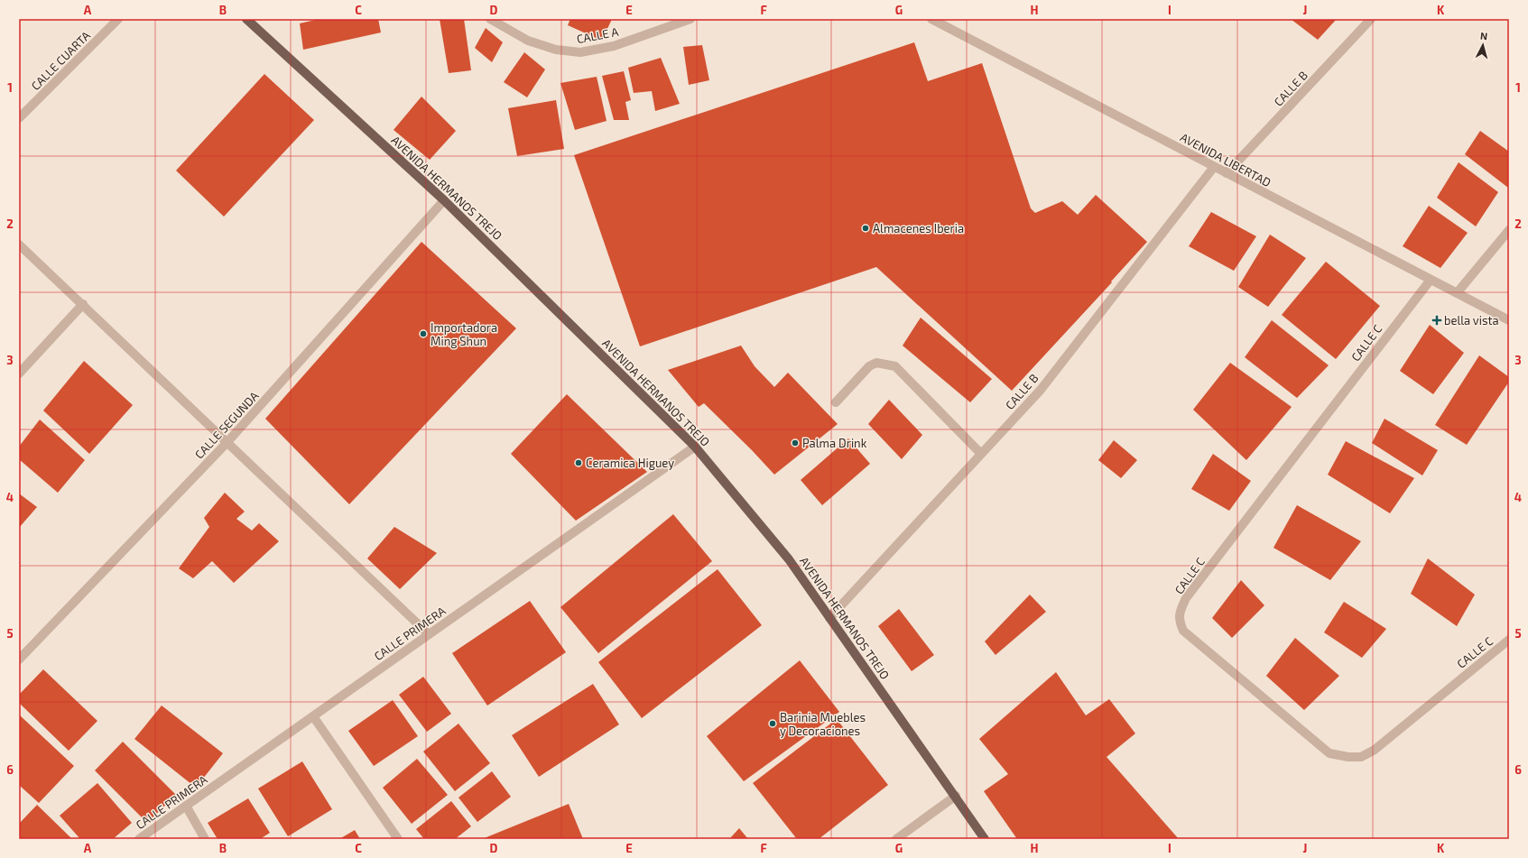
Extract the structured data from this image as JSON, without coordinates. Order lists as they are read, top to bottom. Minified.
{"streets":{"main road":["AVENIDA HERMANOS TREJO"],"street":["CALLE A","CALLE CUARTA","CALLE B","AVENIDA LIBERTAD","CALLE C","CALLE SEGUNDA","CALLE PRIMERA"]},"crossings":[["CALLE B","AVENIDA LIBERTAD"],["CALLE B","AVENIDA HERMANOS TREJO"],["AVENIDA LIBERTAD","CALLE C"],["AVENIDA HERMANOS TREJO","CALLE SEGUNDA"],["AVENIDA HERMANOS TREJO","CALLE PRIMERA"]],"places":{"other":["Almacenes Iberia","Importadora Ming Shun","Palma Drink","Ceramica Higuey","Barinia Muebles y Decoraciones"],"health":["bella vista"]},"north":"top","grid":{"columns":["A","B","C","D","E","F","G","H","I","J","K"],"rows":["1","2","3","4","5","6"]}}
